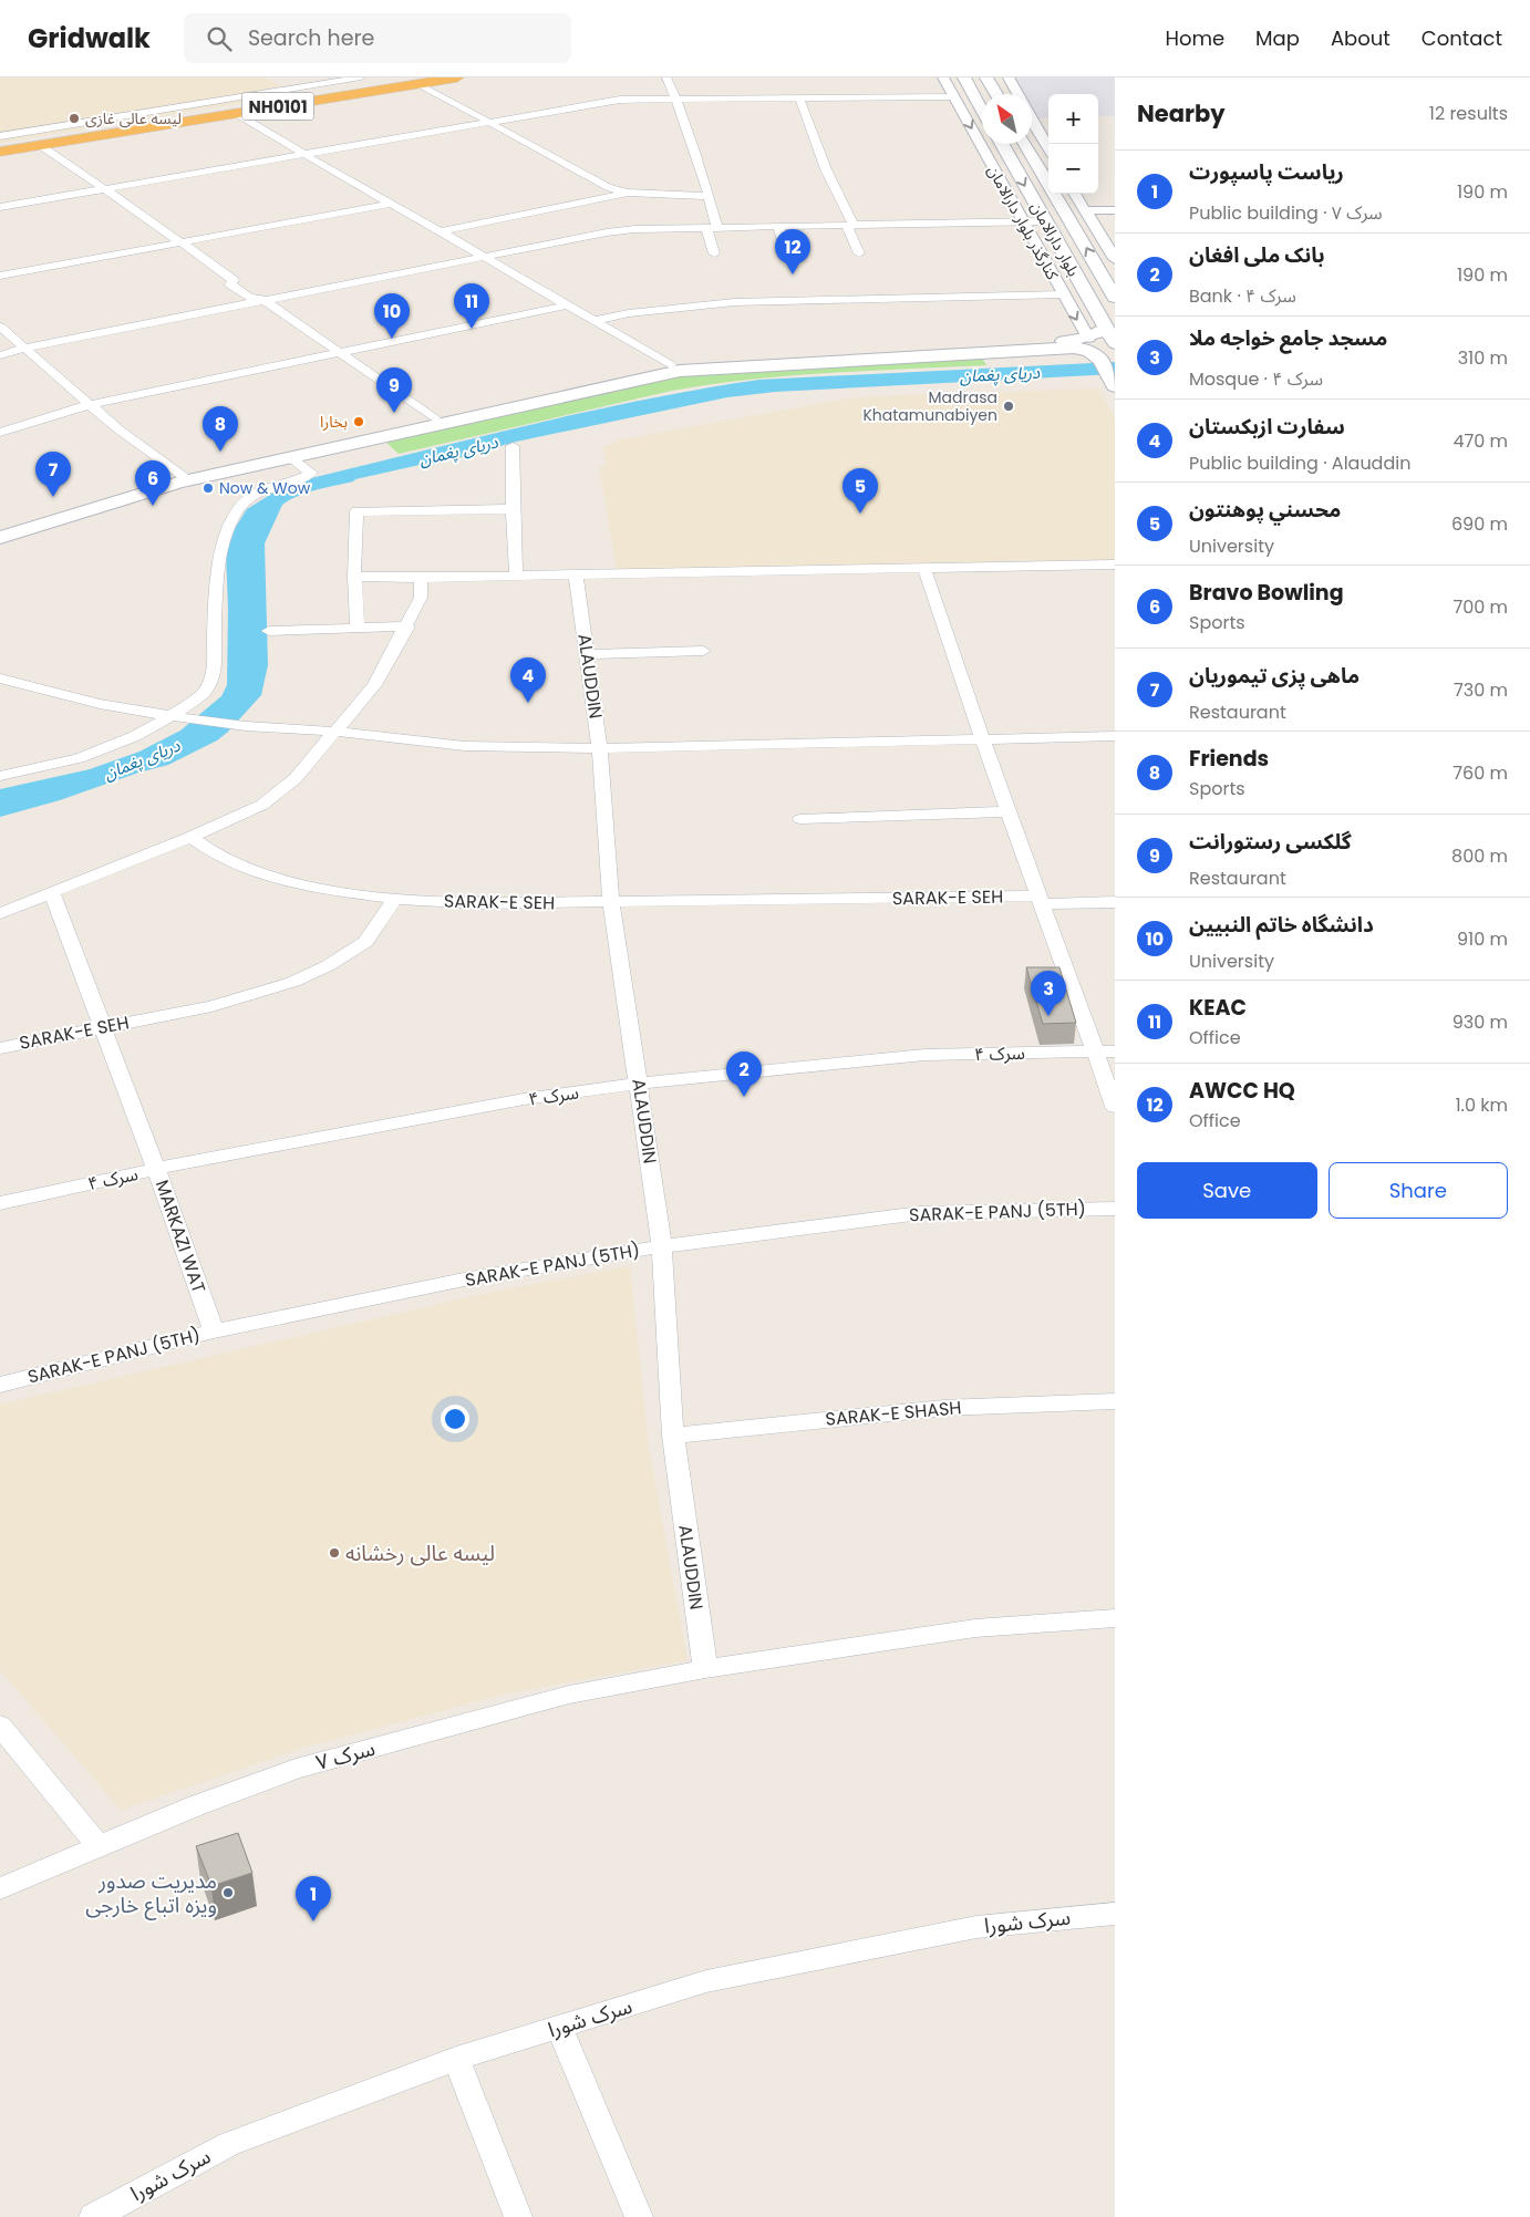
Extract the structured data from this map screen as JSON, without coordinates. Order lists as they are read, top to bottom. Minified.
{"streets":{"highway":["NH0101"],"main road":["بلوار دارالامان"],"street":["کنارگذر بلوار دارالامان","ALAUDDIN","SARAK-E SEH","سرک ۴","SARAK-E PANJ (5TH)","MARKAZI WAT","SARAK-E SHASH","سرک ۷","سرک شورا"]},"crossings":[["ALAUDDIN","SARAK-E SEH"],["ALAUDDIN","سرک ۴"],["ALAUDDIN","SARAK-E PANJ (5TH)"],["ALAUDDIN","SARAK-E SHASH"],["ALAUDDIN","سرک ۷"],["SARAK-E SEH","MARKAZI WAT"],["سرک ۴","MARKAZI WAT"],["SARAK-E PANJ (5TH)","MARKAZI WAT"]],"water":["دریای پغمان"],"places":["لیسه عالی غازی","Madrasa Khatamunabiyen","بخارا","Now & Wow","لیسه عالی رخشانه","مدیریت صدور ویزه اتباع خارجی"],"north":"top left","page":{"header":"Gridwalk","search":"Search here","nav":["Home","Map","About","Contact"],"heading":["Nearby","12 results"],"map_buttons":["+","−"],"list":[{"mark":"1","name":"ریاست پاسپورت","note":"Public building · سرک ۷","value":"190 m"},{"mark":"2","name":"بانک ملی افغان","note":"Bank · سرک ۴","value":"190 m"},{"mark":"3","name":"مسجد جامع خواجه ملا","note":"Mosque · سرک ۴","value":"310 m"},{"mark":"4","name":"سفارت ازبکستان","note":"Public building · Alauddin","value":"470 m"},{"mark":"5","name":"محسني پوهنتون","note":"University","value":"690 m"},{"mark":"6","name":"Bravo Bowling","note":"Sports","value":"700 m"},{"mark":"7","name":"ماهی پزی تیموریان","note":"Restaurant","value":"730 m"},{"mark":"8","name":"Friends","note":"Sports","value":"760 m"},{"mark":"9","name":"گلکسی رستورانت","note":"Restaurant","value":"800 m"},{"mark":"10","name":"دانشگاه خاتم النبیین","note":"University","value":"910 m"},{"mark":"11","name":"KEAC","note":"Office","value":"930 m"},{"mark":"12","name":"AWCC HQ","note":"Office","value":"1.0 km"}],"pins":["12","11","10","9","8","7","6","5","4","3","2","1"],"buttons":["Save","Share"]}}
